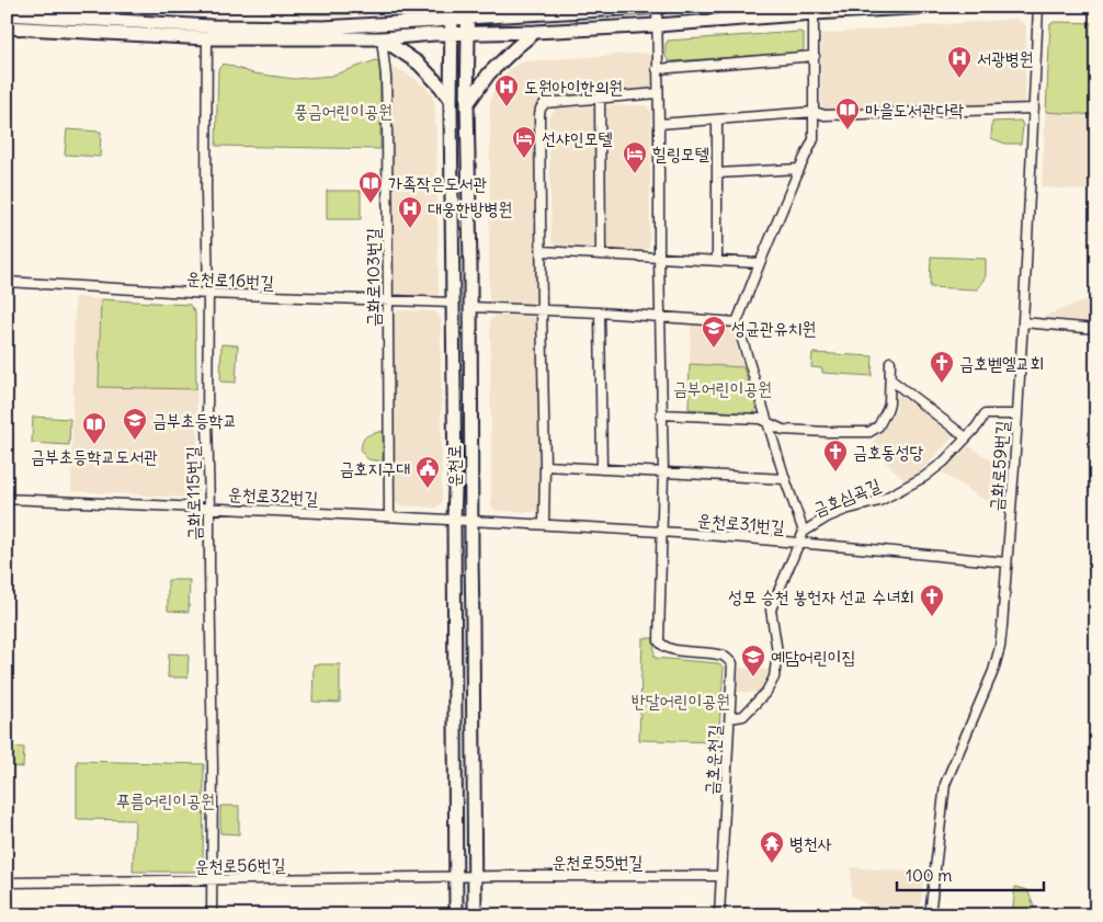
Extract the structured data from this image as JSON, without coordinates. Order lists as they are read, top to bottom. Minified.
{"streets":{"main road":["운천로"],"street":["금화로103번길","운천로16번길","금화로59번길","금화로115번길","운천로32번길","금호심곡길","운천로31번길","금호운천길","운천로55번길","운천로56번길"]},"crossings":[["금화로103번길","운천로16번길"],["금화로103번길","운천로32번길"],["운천로16번길","운천로"],["운천로16번길","금화로115번길"],["운천로","운천로32번길"],["운천로","운천로31번길"],["운천로","운천로55번길"],["운천로","운천로56번길"],["금화로59번길","금호심곡길"],["금화로59번길","운천로31번길"],["금화로115번길","운천로32번길"],["금화로115번길","운천로56번길"],["운천로32번길","운천로31번길"],["금호심곡길","운천로31번길"],["금호심곡길","금호운천길"],["운천로31번길","금호운천길"],["금호운천길","운천로55번길"],["운천로55번길","운천로56번길"]],"parks":["풍금어린이공원","금부어린이공원","반달어린이공원","푸름어린이공원"],"places":{"hospital":["서광병원","도원아이한의원","대웅한방병원"],"library":["마을도서관다락","가족작은도서관","금부초등학교도서관"],"hotel":["선샤인모텔","힐링모텔"],"school or university":["성균관유치원","금부초등학교","예담어린이집"],"church":["금호벧엘교회","금호동성당","성모 승천 봉헌자 선교 수녀회"],"public building":["금호지구대"],"temple":["병천사"]},"scale_bar":"100 m"}
